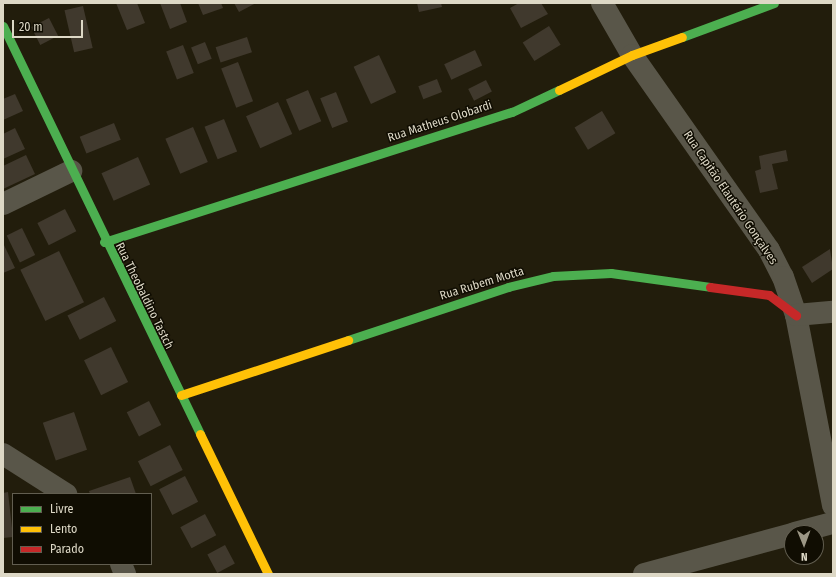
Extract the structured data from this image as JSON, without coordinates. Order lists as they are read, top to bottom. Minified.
{"streets":{"street":["Rua Matheus Olobardi","Rua Capitão Elautério Gonçalves","Rua Rubem Motta","Rua Theobaldino Tastch"]},"crossings":[["Rua Matheus Olobardi","Rua Capitão Elautério Gonçalves"],["Rua Matheus Olobardi","Rua Theobaldino Tastch"],["Rua Capitão Elautério Gonçalves","Rua Rubem Motta"],["Rua Rubem Motta","Rua Theobaldino Tastch"]],"legend":["Livre","Lento","Parado"],"scale_bar":"20 m","north":"bottom"}
